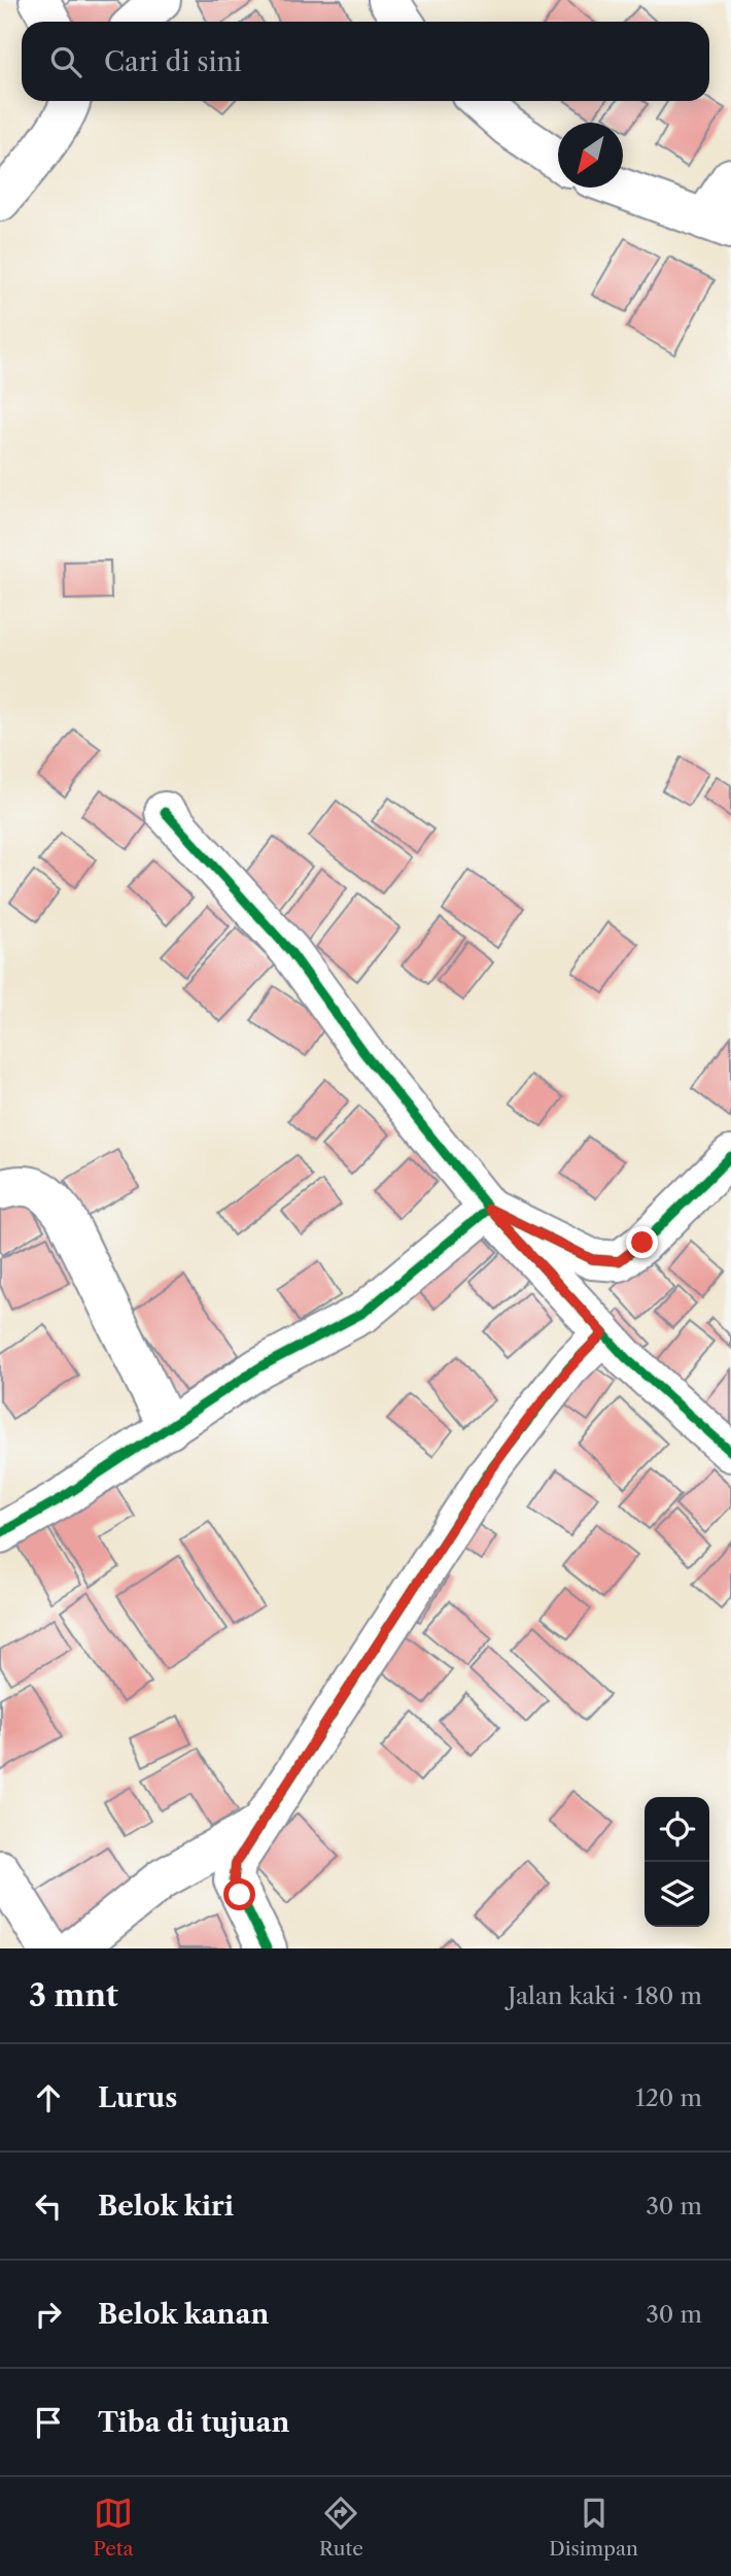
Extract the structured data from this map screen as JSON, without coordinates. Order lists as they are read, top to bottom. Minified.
{"north":"bottom left","page":{"search":"Cari di sini","heading":["3 mnt","Jalan kaki · 180 m"],"list":[["Lurus","120 m"],["Belok kiri","30 m"],["Belok kanan","30 m"],"Tiba di tujuan"],"nav":["Peta","Rute","Disimpan"]}}
